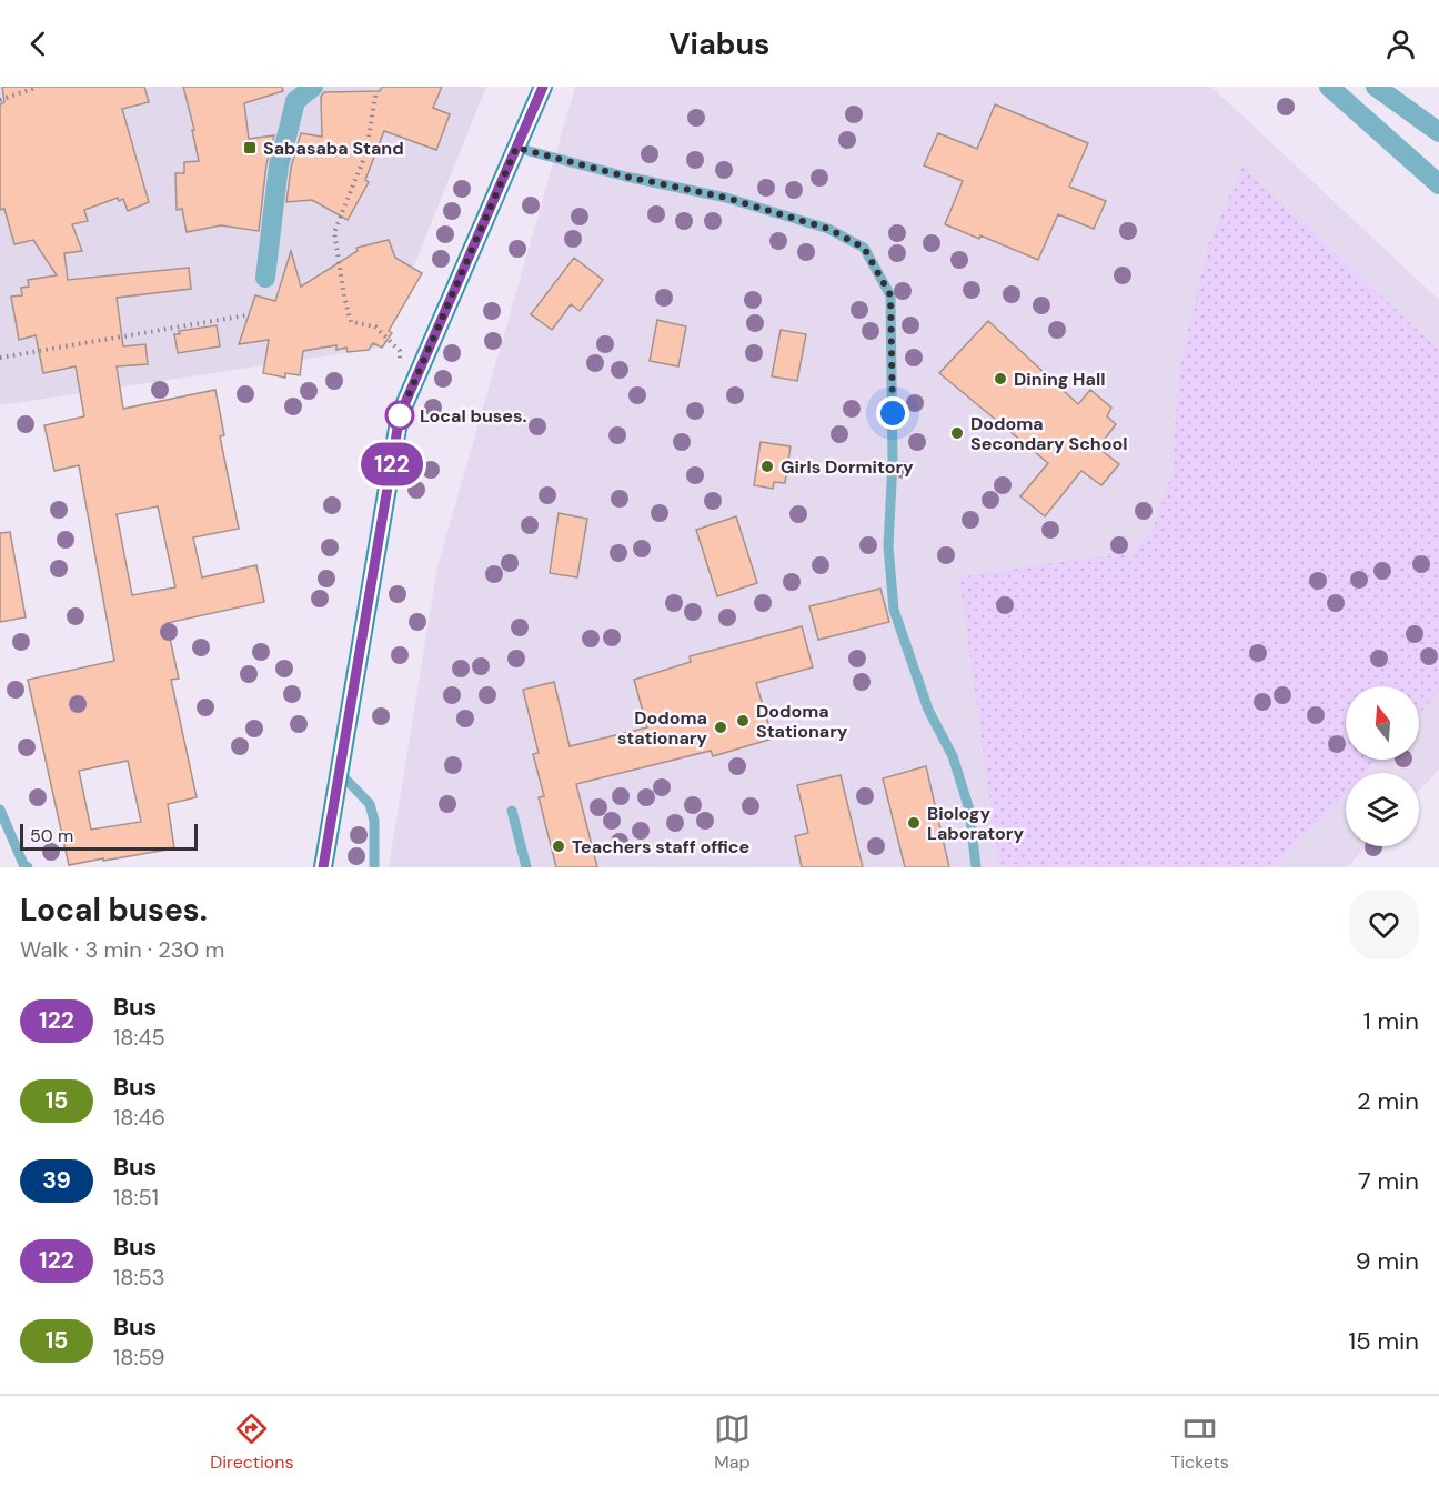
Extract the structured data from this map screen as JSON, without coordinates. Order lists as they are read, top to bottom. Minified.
{"places":{"transit":["Sabasaba Stand"],"other":["Dining Hall","Local buses.","Dodoma Secondary School","Girls Dormitory","Dodoma Stationary","Dodoma stationary","Biology Laboratory","Teachers staff office"]},"lines":["bus line 122"],"scale_bar":"50 m","north":"top","page":{"header":"Viabus","on_map":"122","scale":"50 m","heading":["Local buses.","Walk · 3 min · 230 m"],"list":[{"mark":"122","name":"Bus","note":"18:45","value":"1 min"},{"mark":"15","name":"Bus","note":"18:46","value":"2 min"},{"mark":"39","name":"Bus","note":"18:51","value":"7 min"},{"mark":"122","name":"Bus","note":"18:53","value":"9 min"},{"mark":"15","name":"Bus","note":"18:59","value":"15 min"}],"tabs":["Directions","Map","Tickets"]}}
